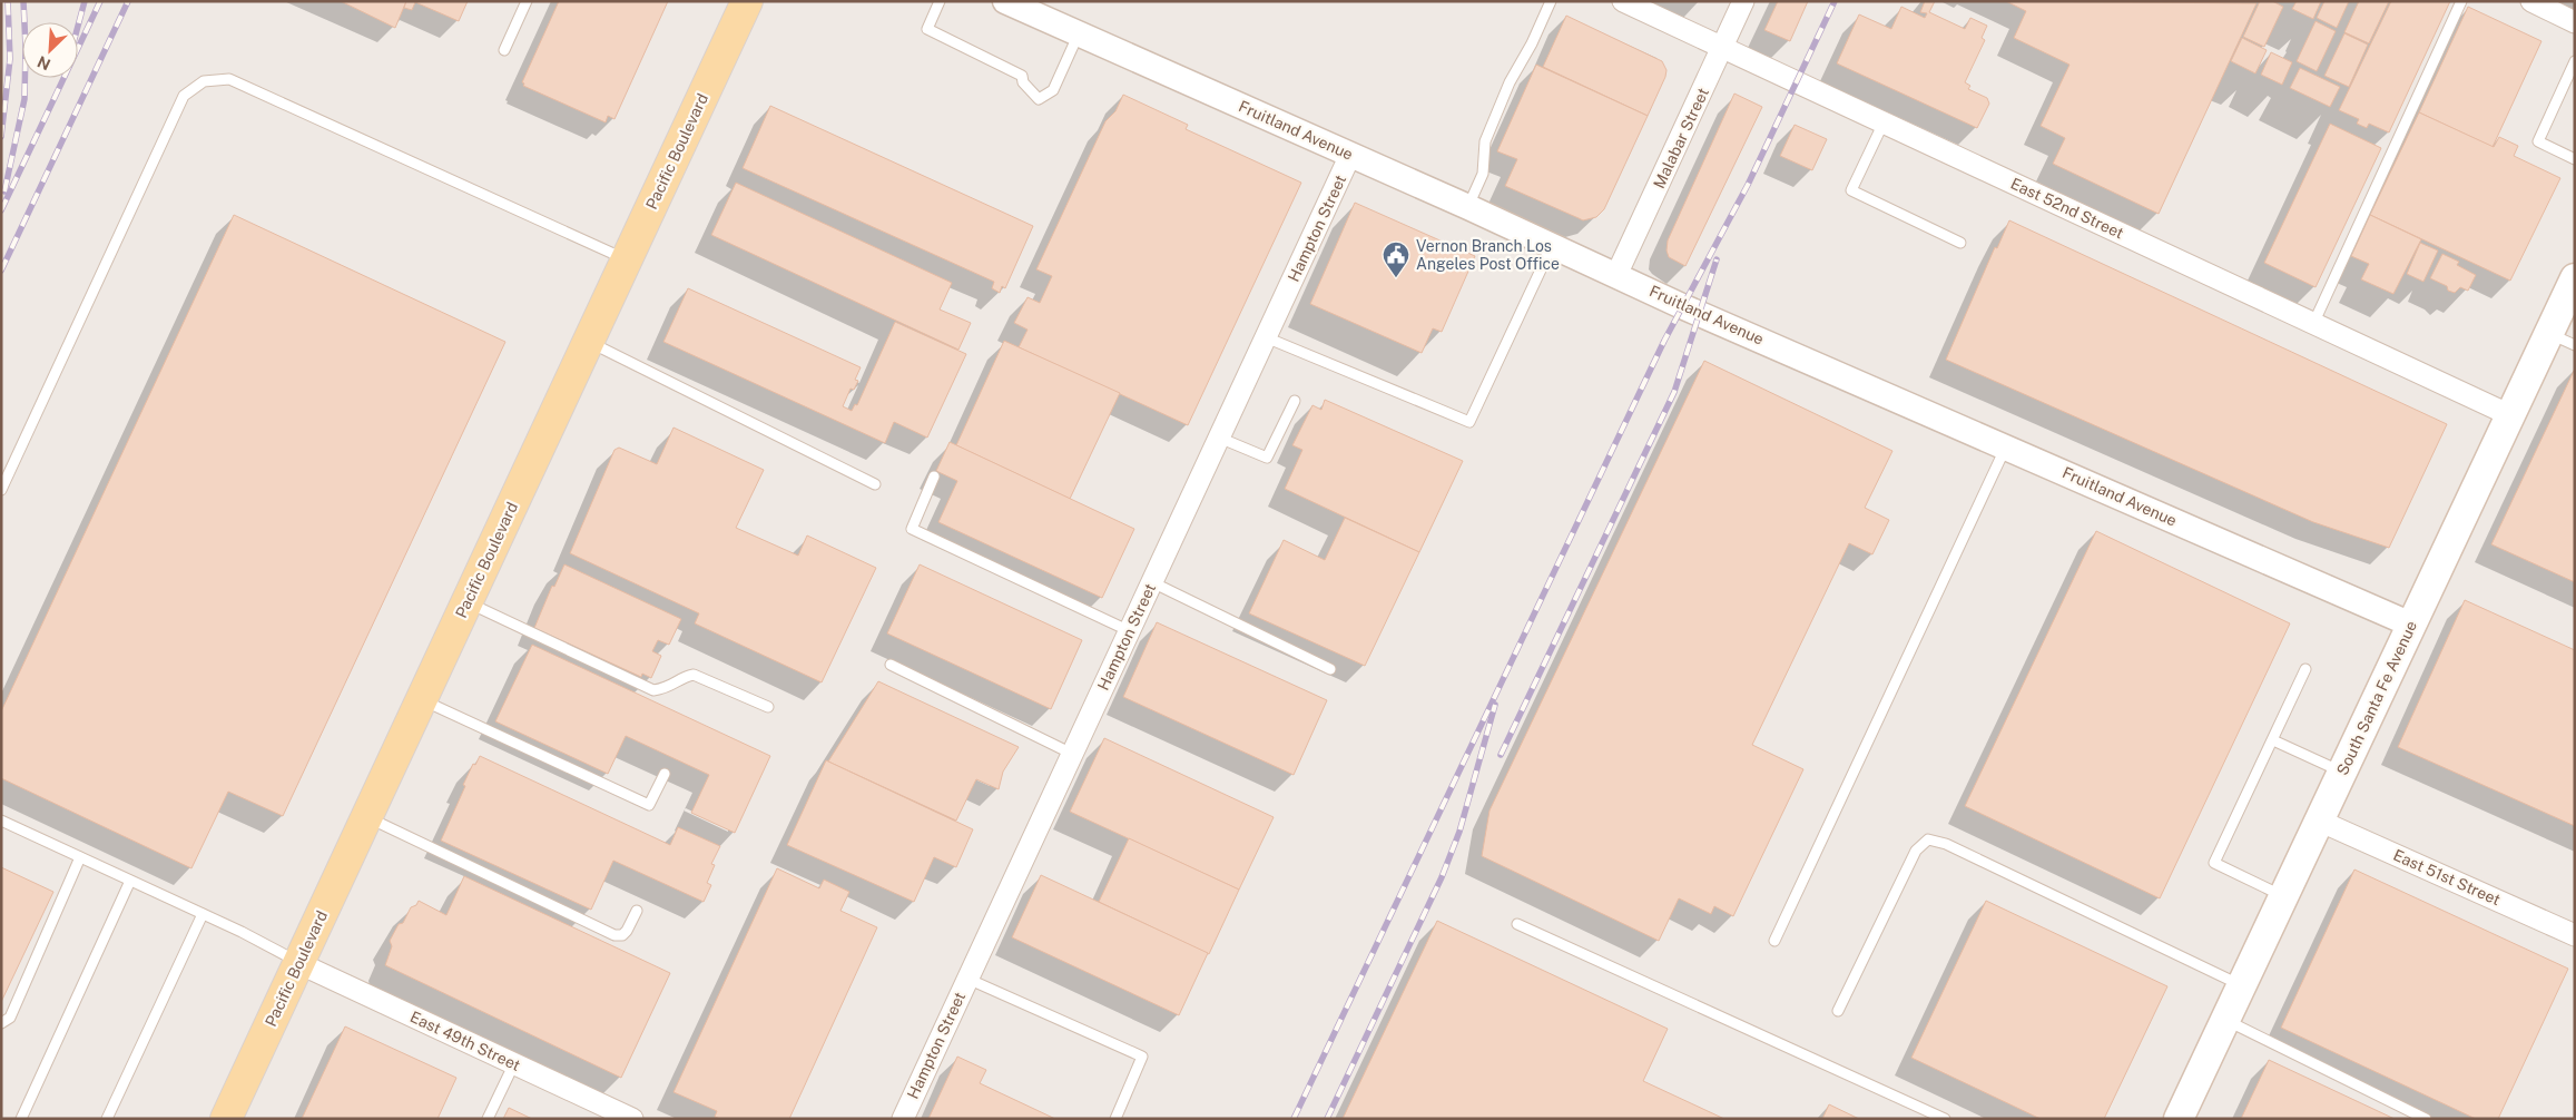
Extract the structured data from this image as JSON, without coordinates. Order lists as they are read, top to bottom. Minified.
{"streets":{"main road":["Pacific Boulevard","South Santa Fe Avenue"],"street":["Fruitland Avenue","Malabar Street","East 52nd Street","Hampton Street","East 51st Street","East 49th Street"]},"crossings":[["Fruitland Avenue","Malabar Street"],["Fruitland Avenue","Hampton Street"],["Fruitland Avenue","South Santa Fe Avenue"],["Malabar Street","East 52nd Street"],["Pacific Boulevard","East 49th Street"],["East 52nd Street","South Santa Fe Avenue"],["South Santa Fe Avenue","East 51st Street"]],"places":{"public building":["Vernon Branch Los Angeles Post Office"]},"north":"bottom left"}
